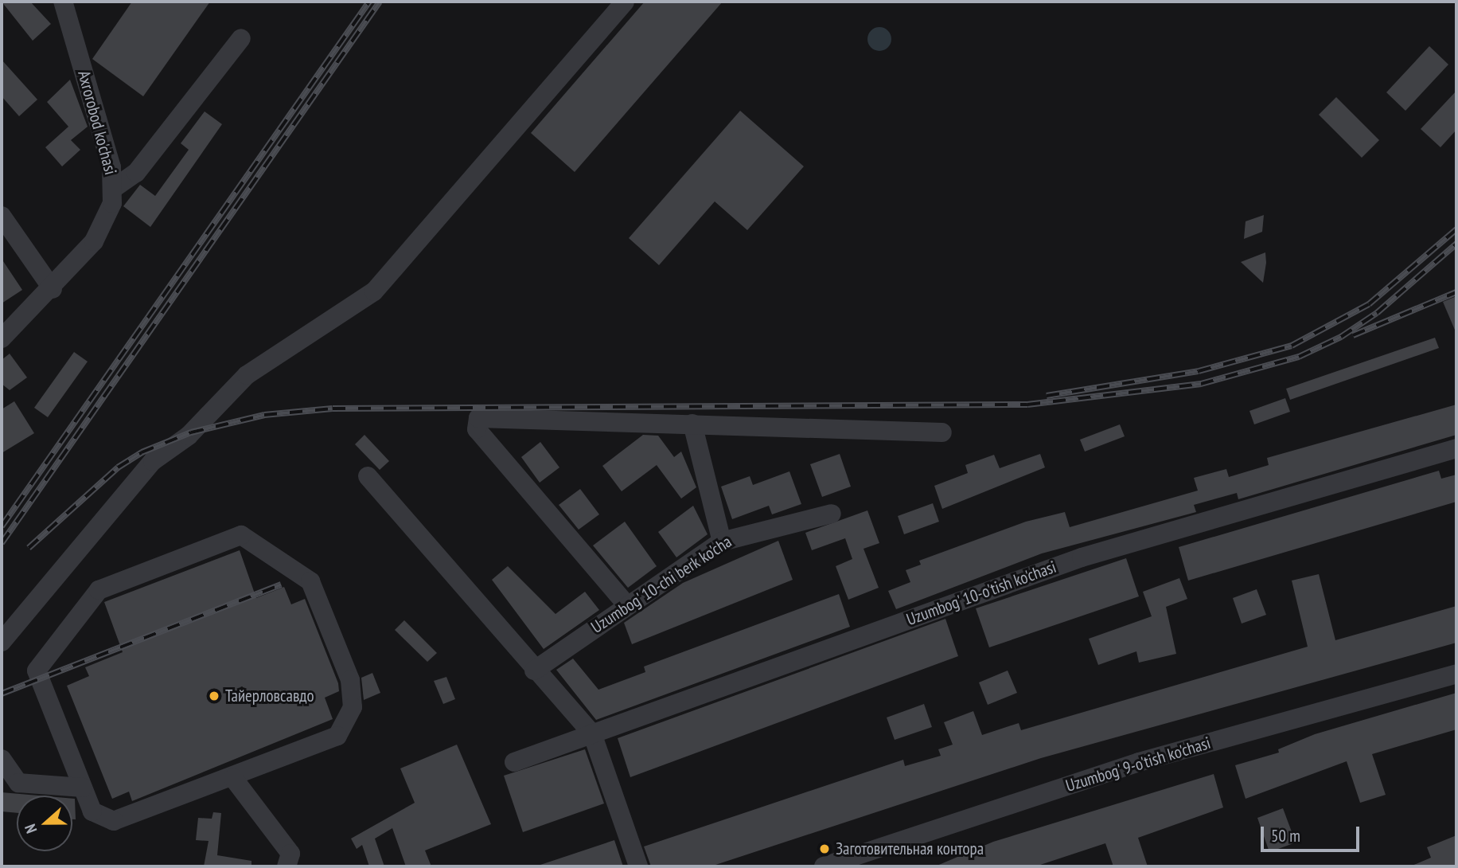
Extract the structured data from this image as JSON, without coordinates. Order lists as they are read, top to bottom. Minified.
{"streets":{"street":["Axrorobod ko'chasi","Uzumbog' 10-chi berk ko'cha","Uzumbog' 10-o'tish ko'chasi","Uzumbog' 9-o'tish ko'chasi"]},"places":["Тайерловсавдо","Заготовительная контора"],"scale_bar":"50 m","north":"left"}
